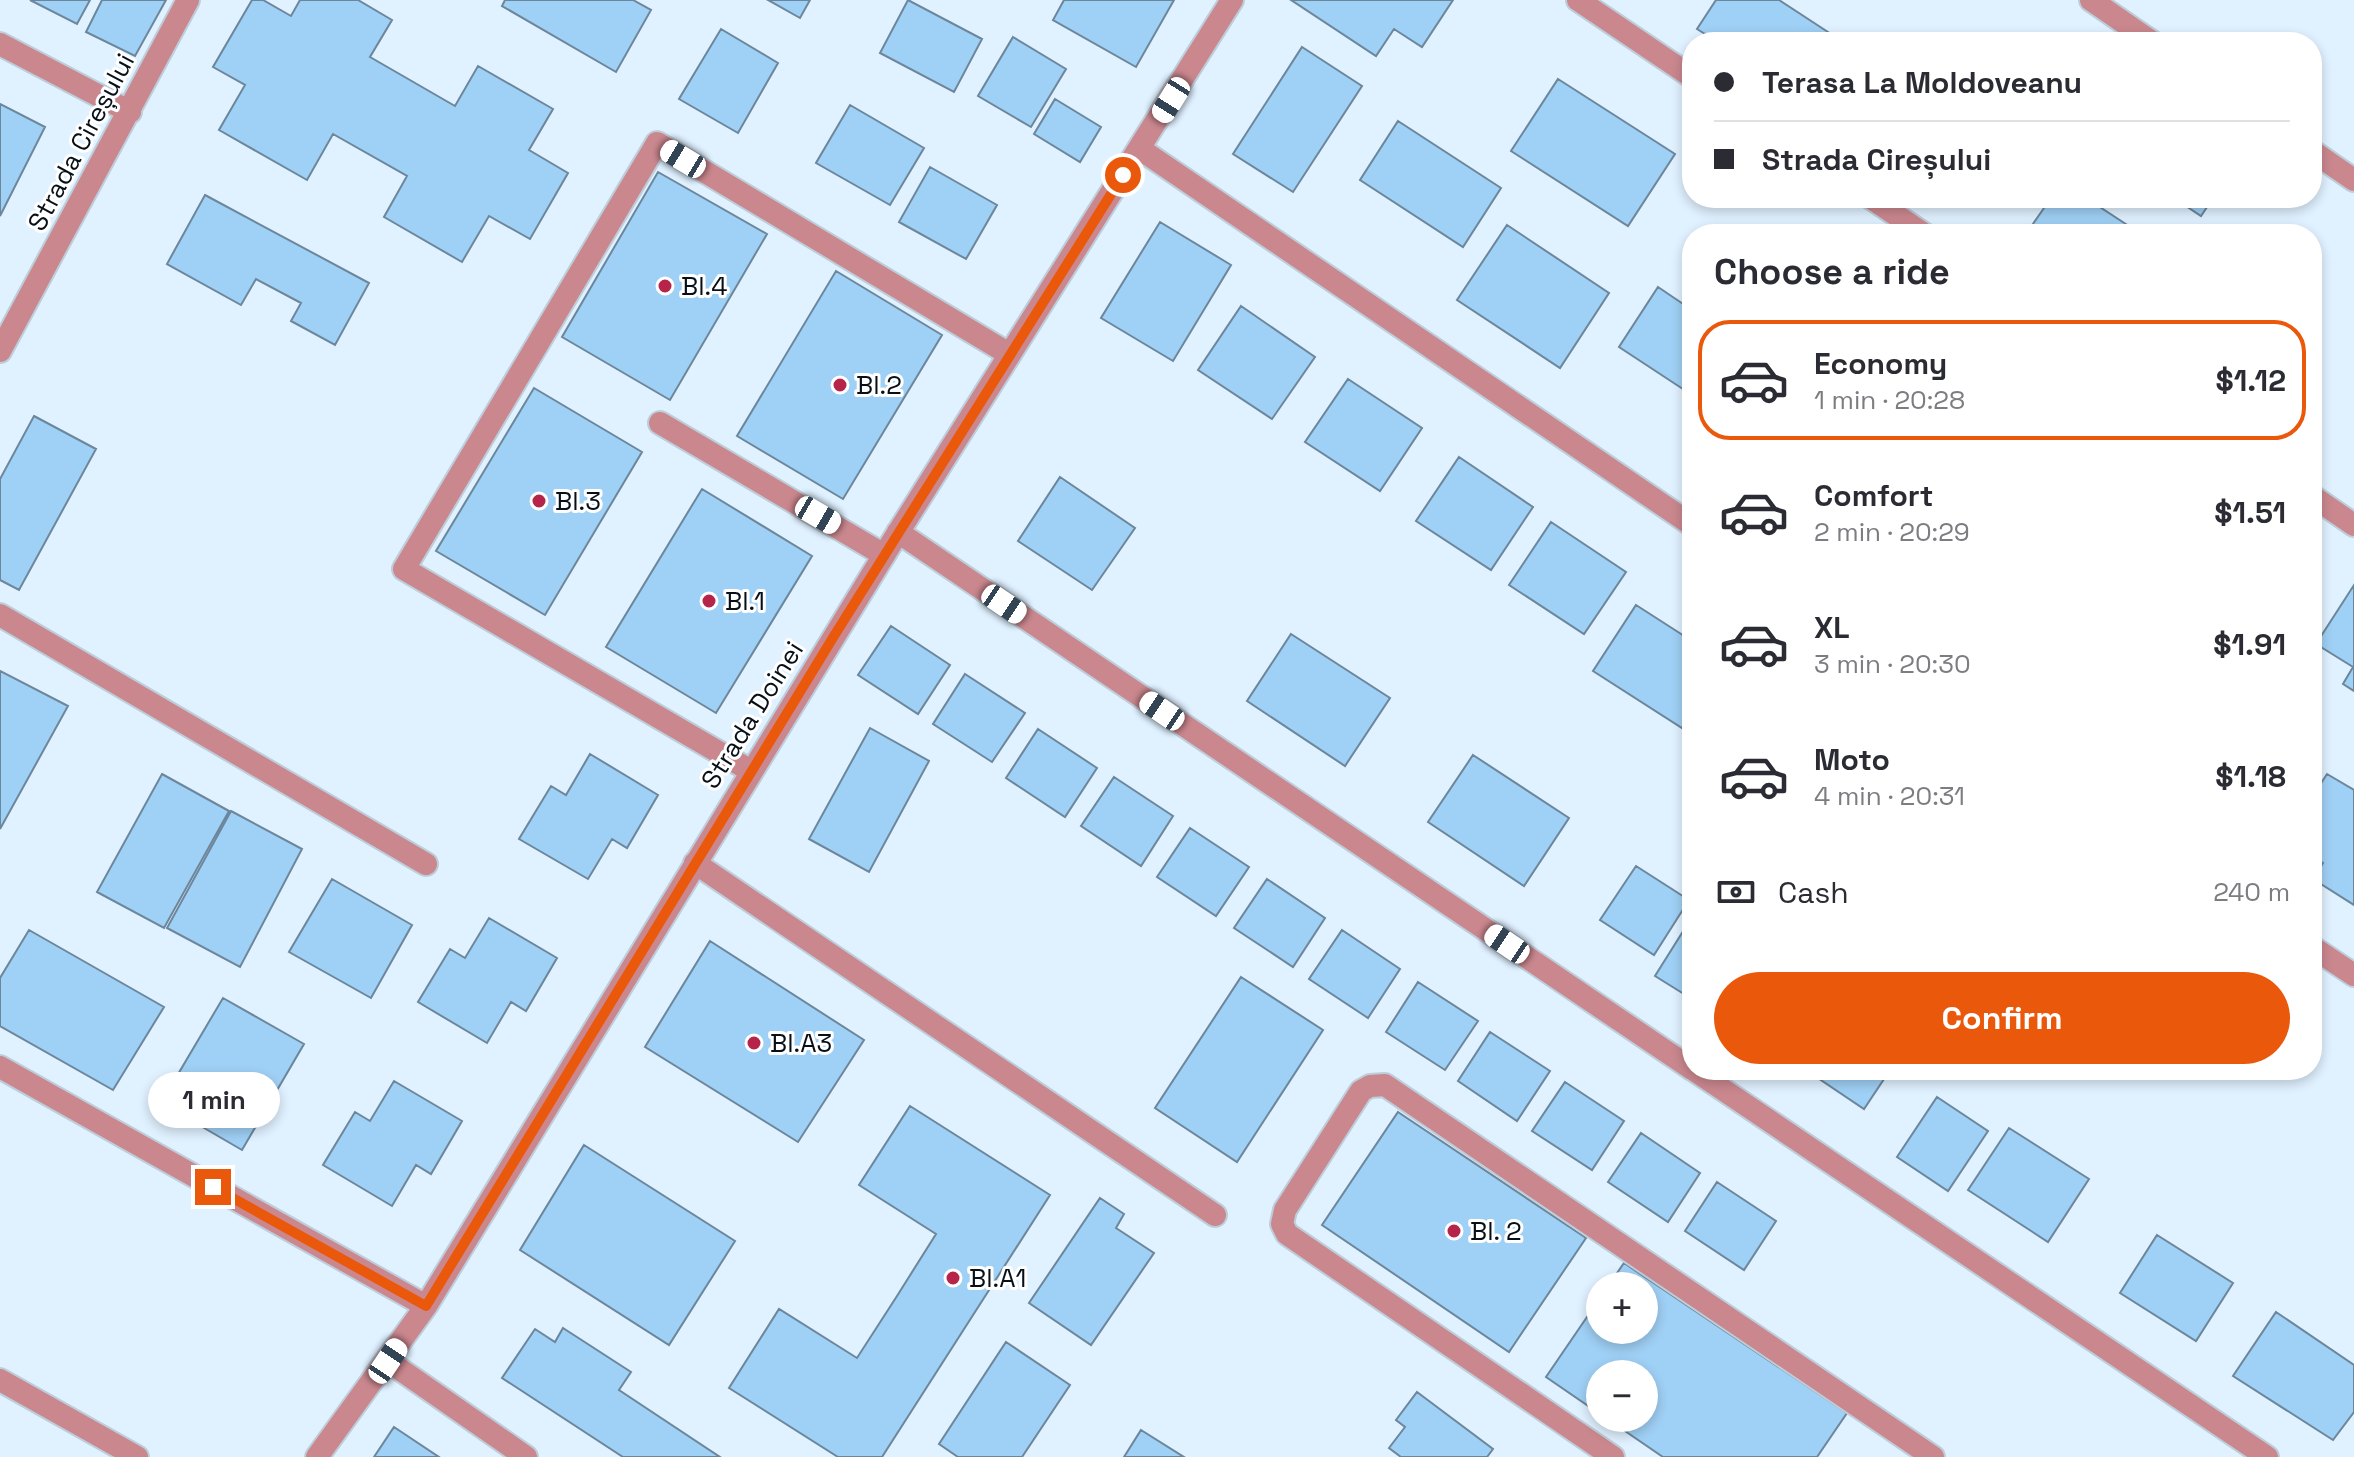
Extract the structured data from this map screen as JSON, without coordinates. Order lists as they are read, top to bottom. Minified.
{"streets":{"street":["Strada Cireșului","Strada Doinei"]},"places":["Bl.4","Bl.2","Bl.3","Bl.1","Bl.A3","Bl. 2","Bl.A1"],"page":{"banner":["Terasa La Moldoveanu","Strada Cireșului"],"heading":"Choose a ride","list":[{"name":"Economy","note":"1 min · 20:28","value":"$1.12"},{"name":"Comfort","note":"2 min · 20:29","value":"$1.51"},{"name":"XL","note":"3 min · 20:30","value":"$1.91"},{"name":"Moto","note":"4 min · 20:31","value":"$1.18"}],"pay":["Cash","240 m"],"buttons":"Confirm","bubble":"1 min","map_buttons":["+","−"]}}
